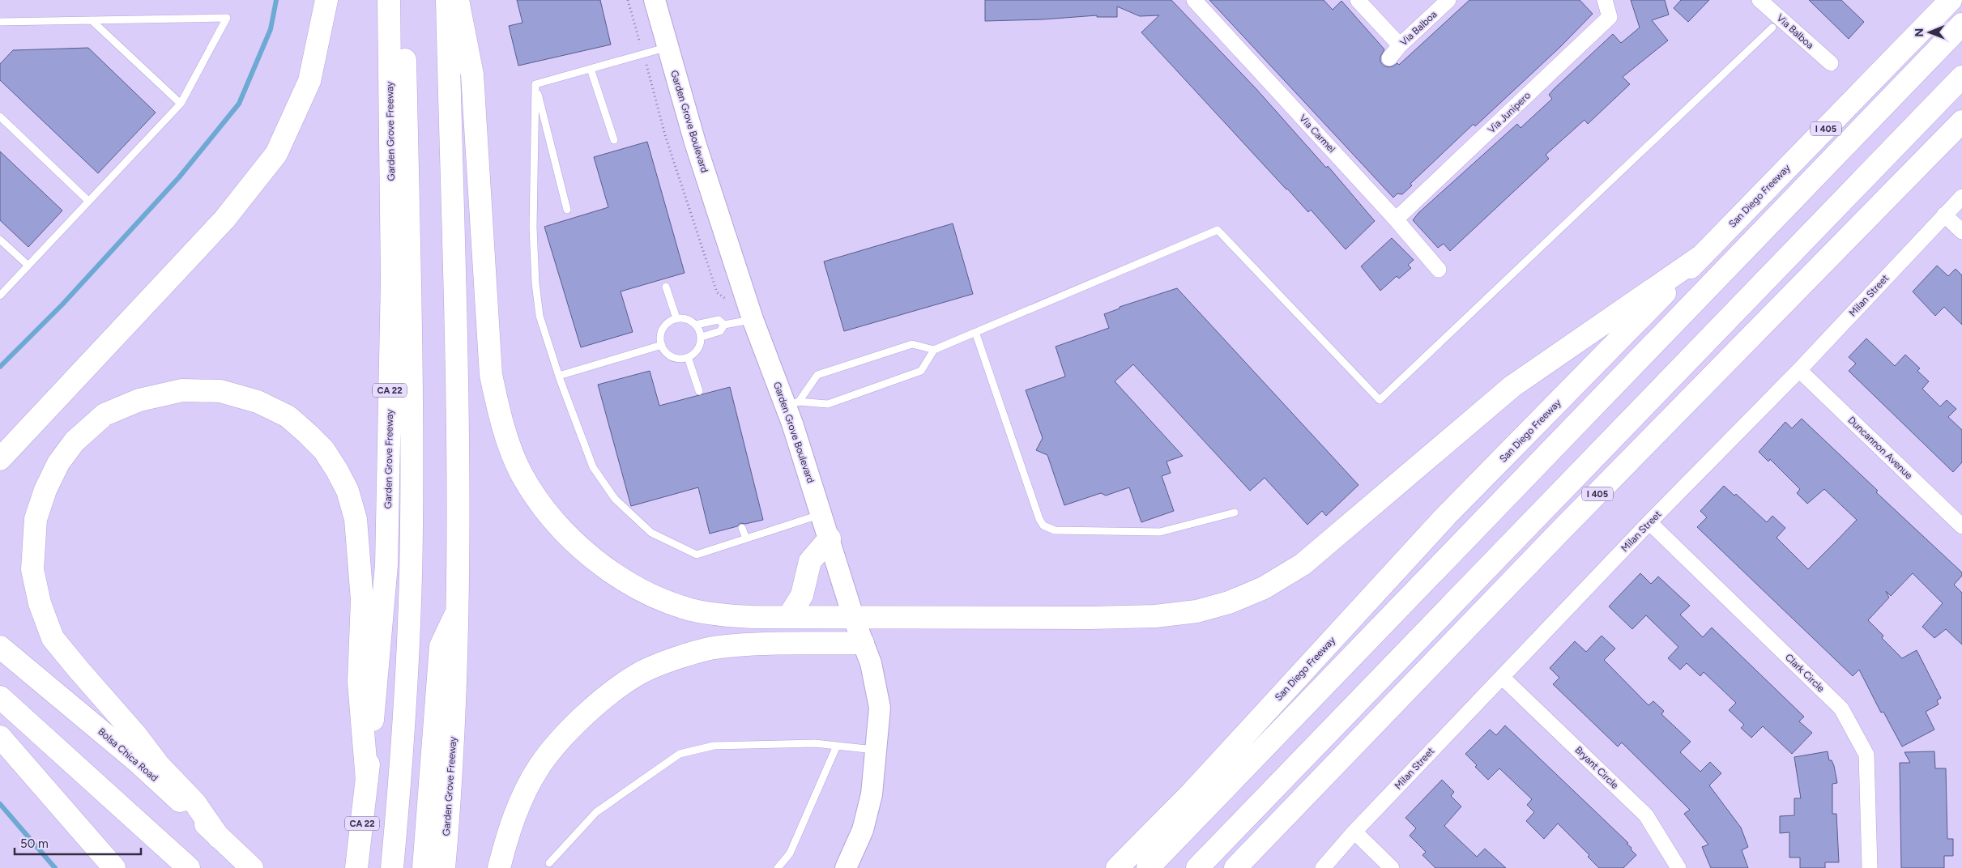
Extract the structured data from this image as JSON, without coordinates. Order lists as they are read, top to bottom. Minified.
{"streets":{"main road":["Garden Grove Boulevard","I 405","Garden Grove Freeway","San Diego Freeway","CA 22","Bolsa Chica Road"],"street":["Via Balboa","Via Junipero","Via Carmel","Milan Street","Duncannon Avenue","Clark Circle","Bryant Circle"]},"crossings":[["Via Junipero","Via Carmel"],["Milan Street","Duncannon Avenue"],["Milan Street","Clark Circle"],["Milan Street","Bryant Circle"]],"scale_bar":"50 m","north":"left"}
